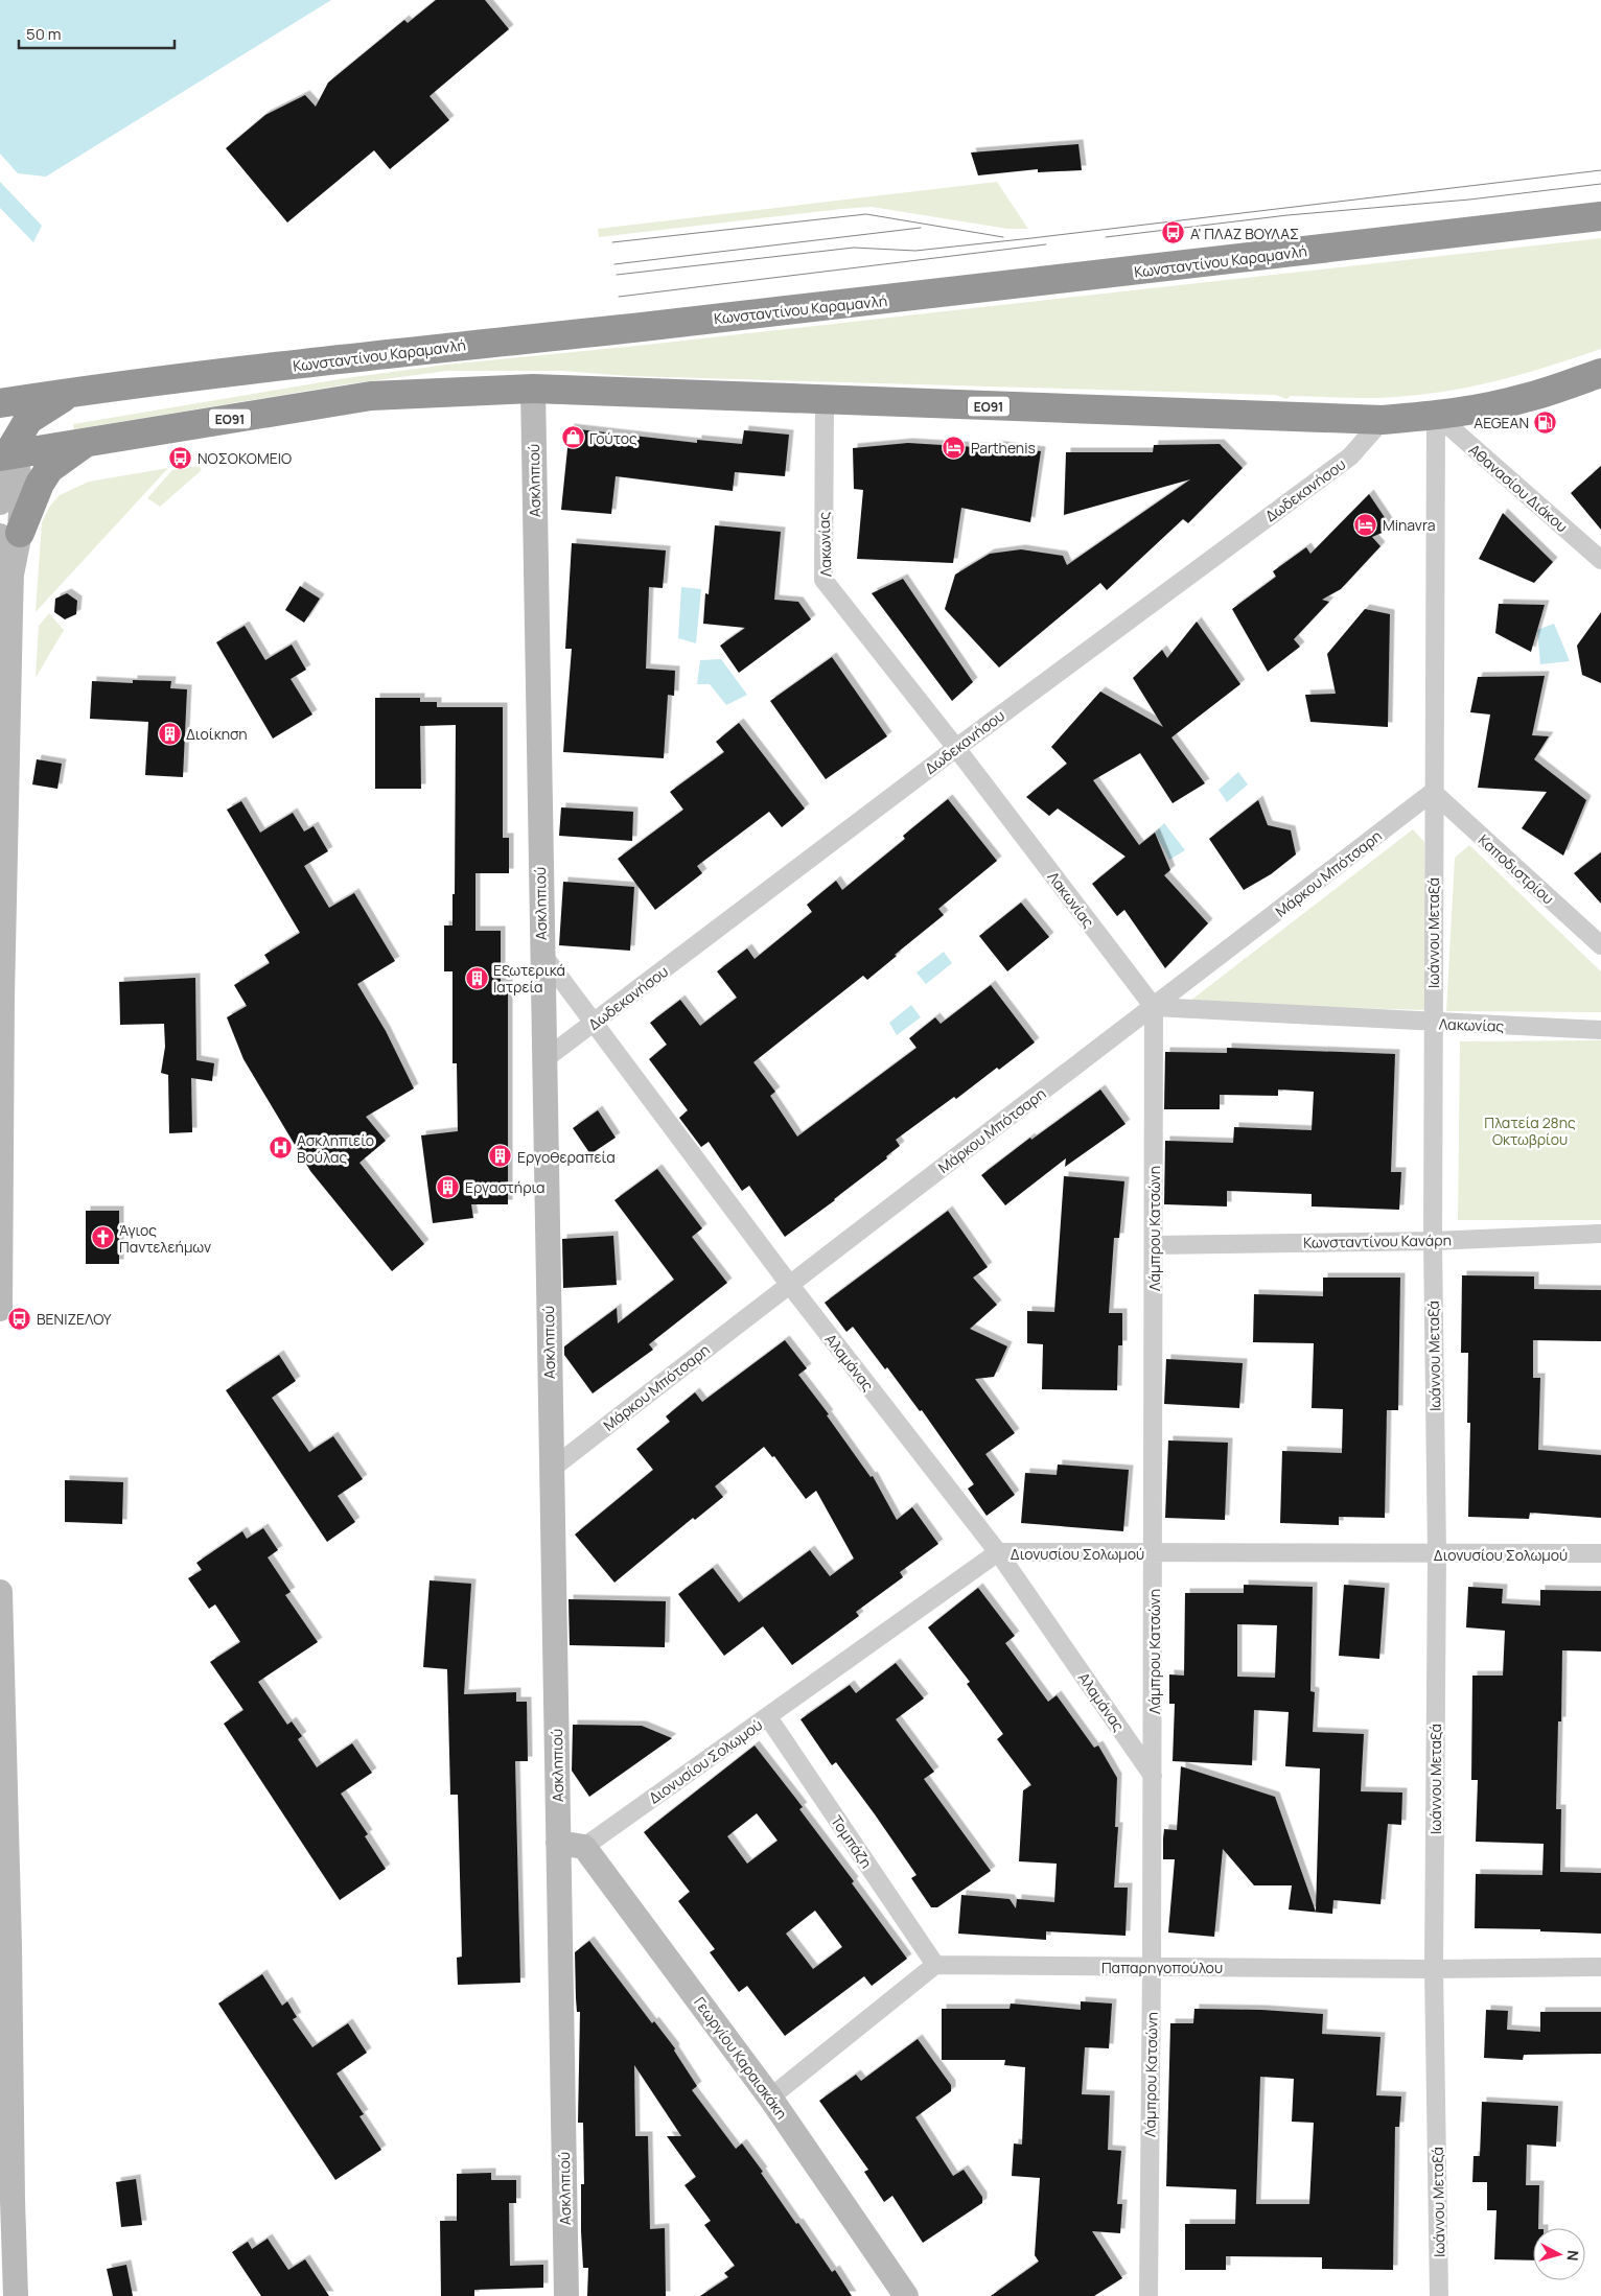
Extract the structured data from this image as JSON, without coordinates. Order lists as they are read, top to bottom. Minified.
{"streets":{"highway":["Κωνσταντίνου Καραμανλή","ΕΟ91"],"street":["Ασκληπιού","Αθανασίου Διάκου","Δωδεκανήσου","Λακωνίας","Καποδιστρίου","Μάρκου Μπότσαρη","Ιωάννου Μεταξά","Λάμπρου Κατσώνη","Κωνσταντίνου Κανάρη","Αλαμάνας","Διονυσίου Σολωμού","Τομπάζη","Παπαρηγοπούλου","Γεωργίου Καραισκάκη"]},"crossings":[["ΕΟ91","Ασκληπιού"],["ΕΟ91","Αθανασίου Διάκου"],["ΕΟ91","Δωδεκανήσου"],["ΕΟ91","Λακωνίας"],["ΕΟ91","Ιωάννου Μεταξά"],["Ασκληπιού","Δωδεκανήσου"],["Ασκληπιού","Μάρκου Μπότσαρη"],["Ασκληπιού","Αλαμάνας"],["Αθανασίου Διάκου","Ιωάννου Μεταξά"],["Δωδεκανήσου","Λακωνίας"],["Δωδεκανήσου","Αλαμάνας"],["Λακωνίας","Μάρκου Μπότσαρη"],["Λακωνίας","Ιωάννου Μεταξά"],["Λακωνίας","Λάμπρου Κατσώνη"],["Καποδιστρίου","Μάρκου Μπότσαρη"],["Καποδιστρίου","Ιωάννου Μεταξά"],["Μάρκου Μπότσαρη","Ιωάννου Μεταξά"],["Μάρκου Μπότσαρη","Λάμπρου Κατσώνη"],["Μάρκου Μπότσαρη","Αλαμάνας"],["Ιωάννου Μεταξά","Κωνσταντίνου Κανάρη"],["Ιωάννου Μεταξά","Διονυσίου Σολωμού"],["Ιωάννου Μεταξά","Παπαρηγοπούλου"],["Λάμπρου Κατσώνη","Κωνσταντίνου Κανάρη"],["Λάμπρου Κατσώνη","Αλαμάνας"],["Λάμπρου Κατσώνη","Διονυσίου Σολωμού"],["Λάμπρου Κατσώνη","Παπαρηγοπούλου"],["Αλαμάνας","Διονυσίου Σολωμού"],["Διονυσίου Σολωμού","Τομπάζη"],["Διονυσίου Σολωμού","Γεωργίου Καραισκάκη"],["Τομπάζη","Παπαρηγοπούλου"]],"parks":["Πλατεία 28ης Οκτωβρίου"],"places":{"bus stop":["Α' ΠΛΑΖ ΒΟΥΛΑΣ","ΝΟΣΟΚΟΜΕΙΟ","ΒΕΝΙΖΕΛΟΥ"],"fuel station":["AEGEAN"],"shop":["Γούτος"],"hotel":["Parthenis","Minavra"],"building":["Διοίκηση","Εξωτερικά Ιατρεία","Εργοθεραπεία","Εργαστήρια"],"hospital":["Ασκληπιείο Βούλας"],"church":["Άγιος Παντελεήμων"]},"scale_bar":"50 m","north":"right"}
